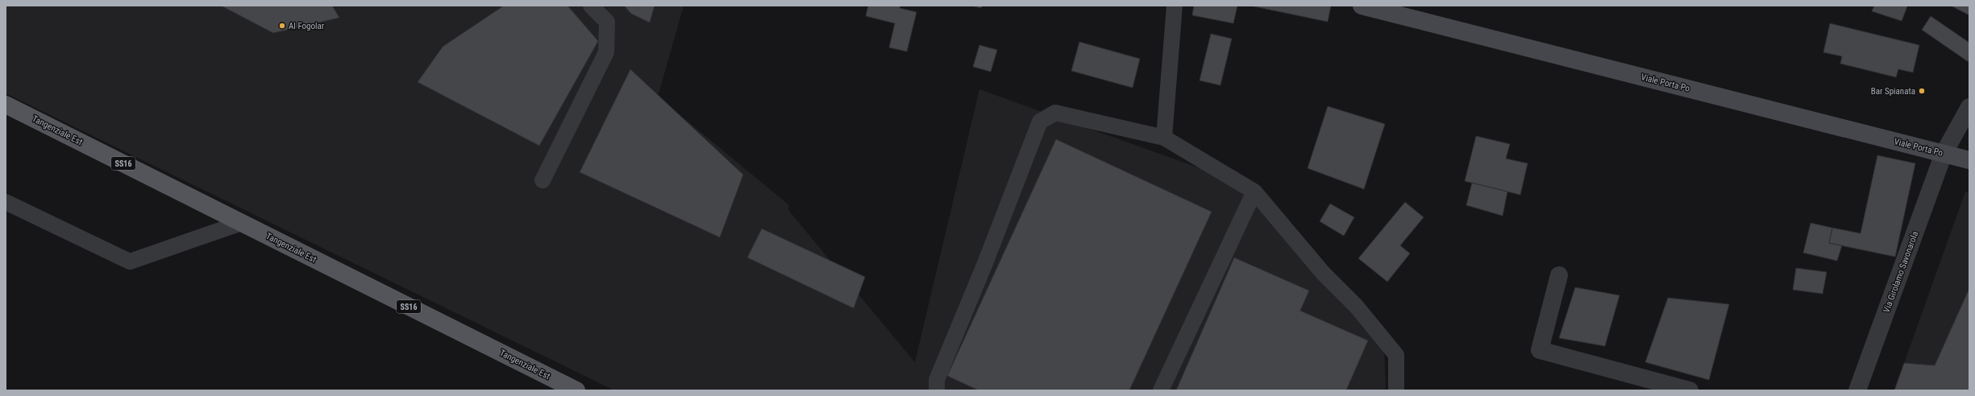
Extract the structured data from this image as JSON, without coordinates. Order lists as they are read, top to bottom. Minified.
{"streets":{"main road":["Viale Porta Po","Tangenziale Est","SS16"],"street":["Via Girolamo Savonarola"]},"crossings":[["Viale Porta Po","Via Girolamo Savonarola"]],"places":["Al Fogolar","Bar Spianata"]}
